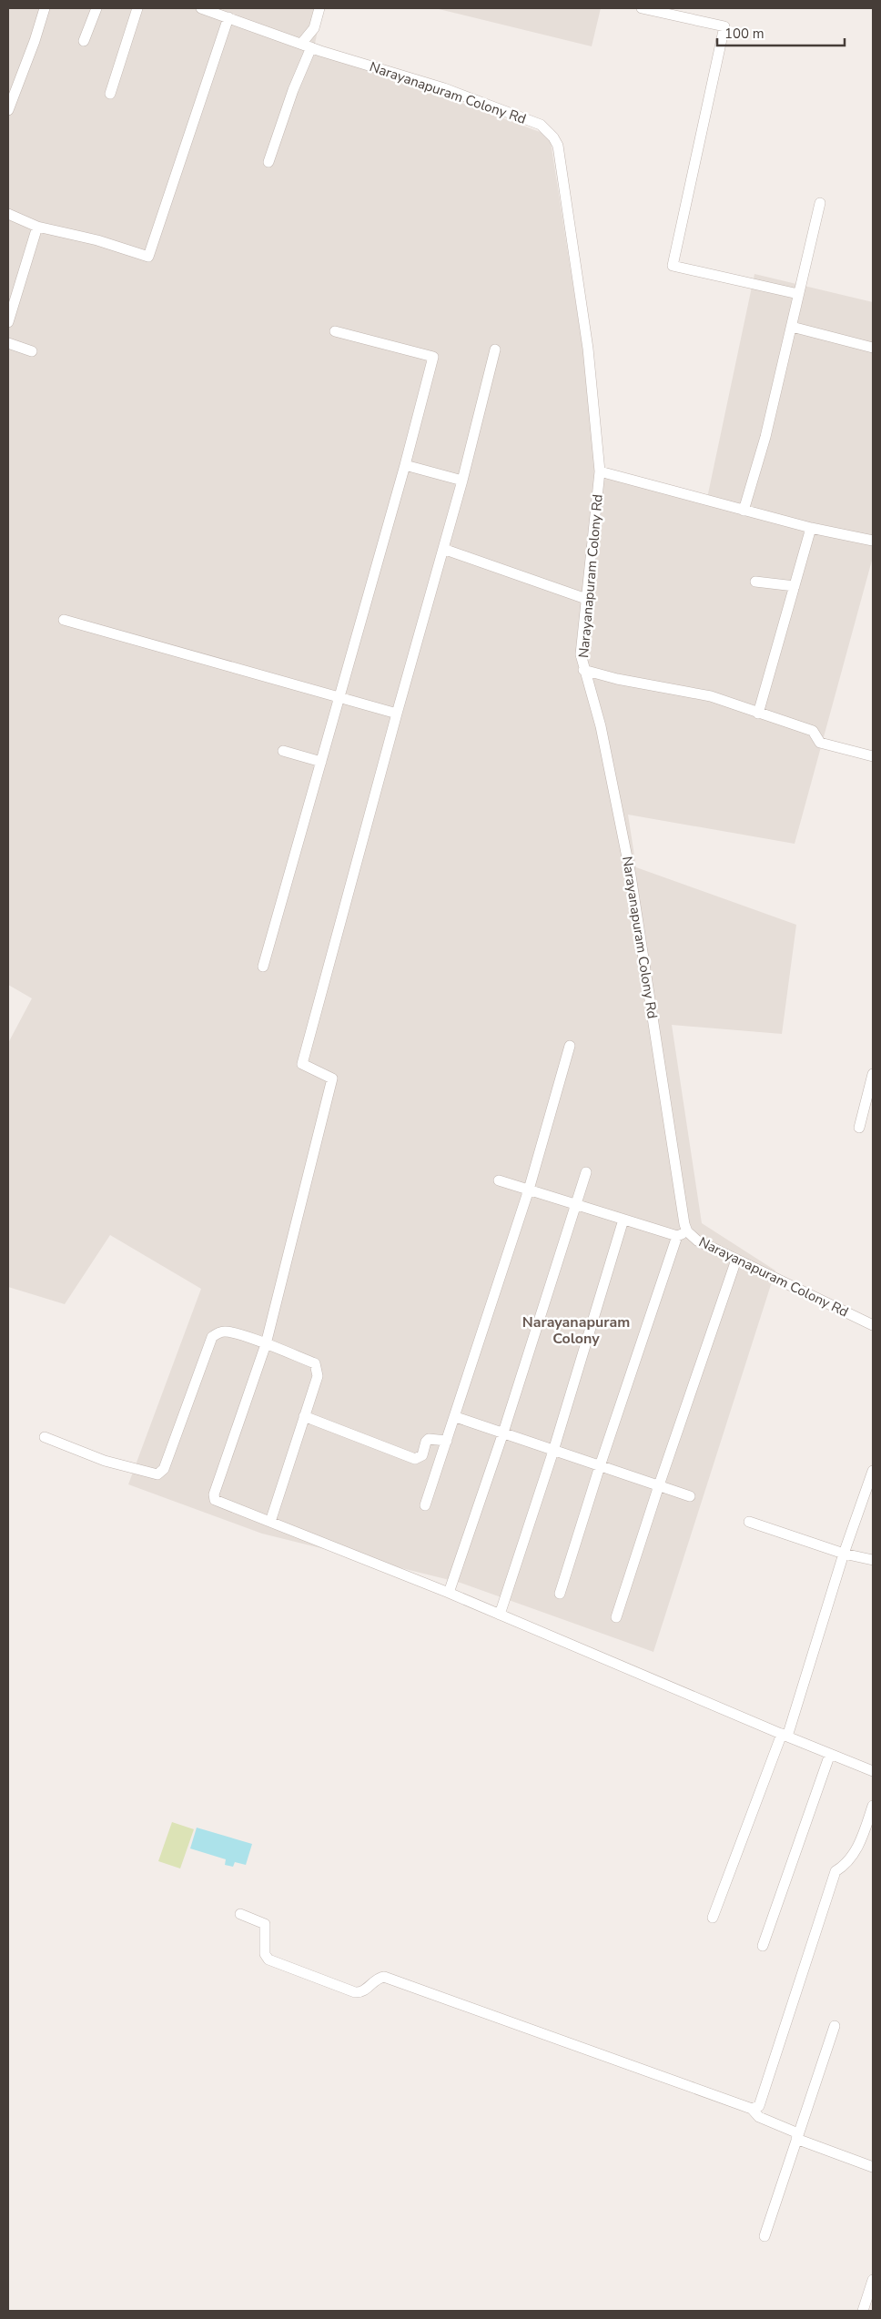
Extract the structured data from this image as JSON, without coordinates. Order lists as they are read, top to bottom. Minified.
{"streets":{"street":["Narayanapuram Colony Rd"]},"districts":["Narayanapuram Colony"],"scale_bar":"100 m"}
